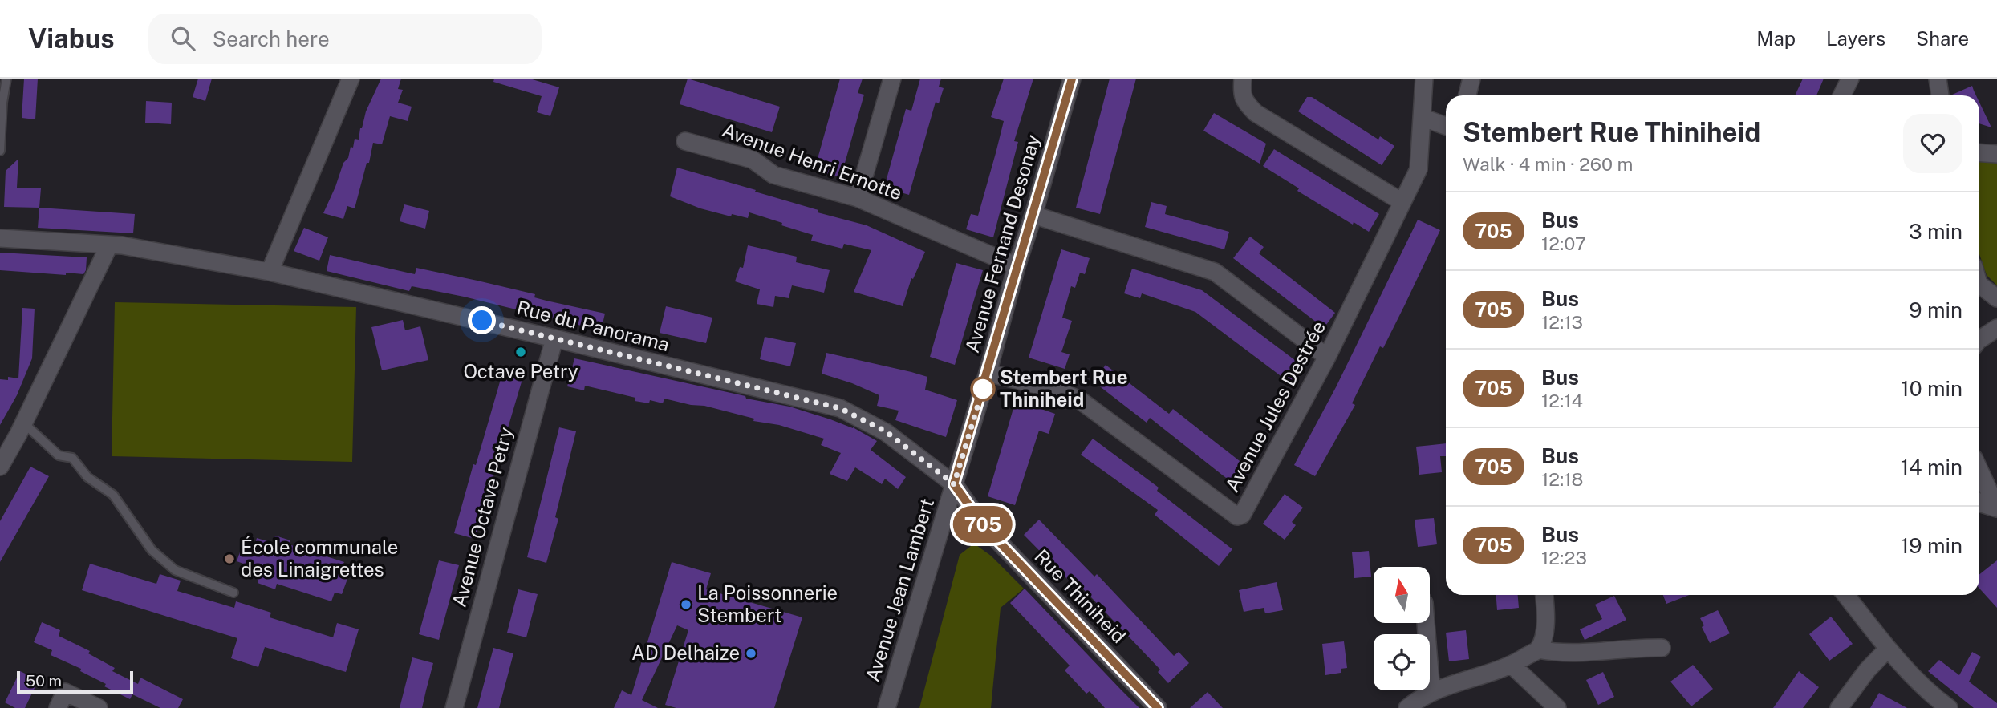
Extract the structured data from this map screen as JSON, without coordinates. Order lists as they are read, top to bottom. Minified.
{"streets":{"street":["Avenue Henri Ernotte","Avenue Fernand Desonay","Rue du Panorama","Avenue Jules Destrée","Avenue Octave Petry","Avenue Jean Lambert","Rue Thiniheid"]},"crossings":[["Avenue Henri Ernotte","Avenue Fernand Desonay"],["Avenue Fernand Desonay","Rue du Panorama"],["Avenue Fernand Desonay","Avenue Jules Destrée"],["Avenue Fernand Desonay","Avenue Jean Lambert"],["Avenue Fernand Desonay","Rue Thiniheid"],["Rue du Panorama","Avenue Octave Petry"],["Rue du Panorama","Avenue Jean Lambert"],["Rue du Panorama","Rue Thiniheid"],["Avenue Jean Lambert","Rue Thiniheid"]],"places":["Octave Petry","Stembert Rue Thiniheid","École communale des Linaigrettes","La Poissonnerie Stembert","AD Delhaize"],"lines":["bus line 705"],"scale_bar":"50 m","north":"top","page":{"header":"Viabus","search":"Search here","nav":["Map","Layers","Share"],"on_map":"705","heading":["Stembert Rue Thiniheid","Walk · 4 min · 260 m"],"list":[{"mark":"705","name":"Bus","note":"12:07","value":"3 min"},{"mark":"705","name":"Bus","note":"12:13","value":"9 min"},{"mark":"705","name":"Bus","note":"12:14","value":"10 min"},{"mark":"705","name":"Bus","note":"12:18","value":"14 min"},{"mark":"705","name":"Bus","note":"12:23","value":"19 min"}],"scale":"50 m"}}
